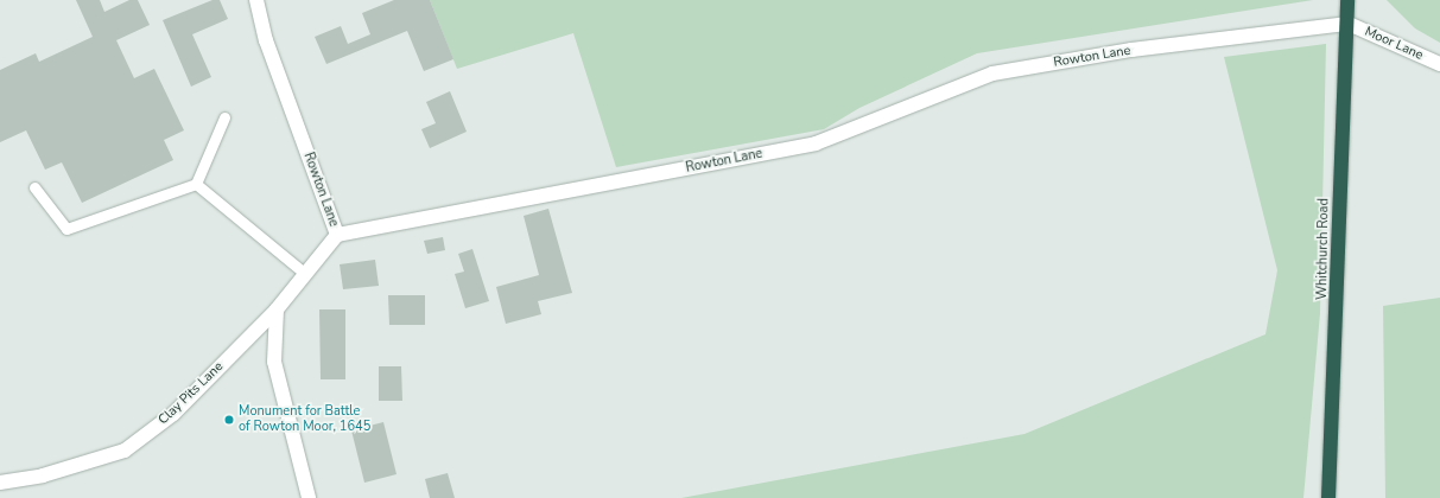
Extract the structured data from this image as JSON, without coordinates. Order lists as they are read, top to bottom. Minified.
{"streets":{"highway":["Whitchurch Road"],"street":["Moor Lane","Rowton Lane","Clay Pits Lane"]},"crossings":[["Moor Lane","Rowton Lane"],["Moor Lane","Whitchurch Road"],["Rowton Lane","Whitchurch Road"],["Rowton Lane","Clay Pits Lane"]],"places":["Monument for Battle of Rowton Moor, 1645"]}
